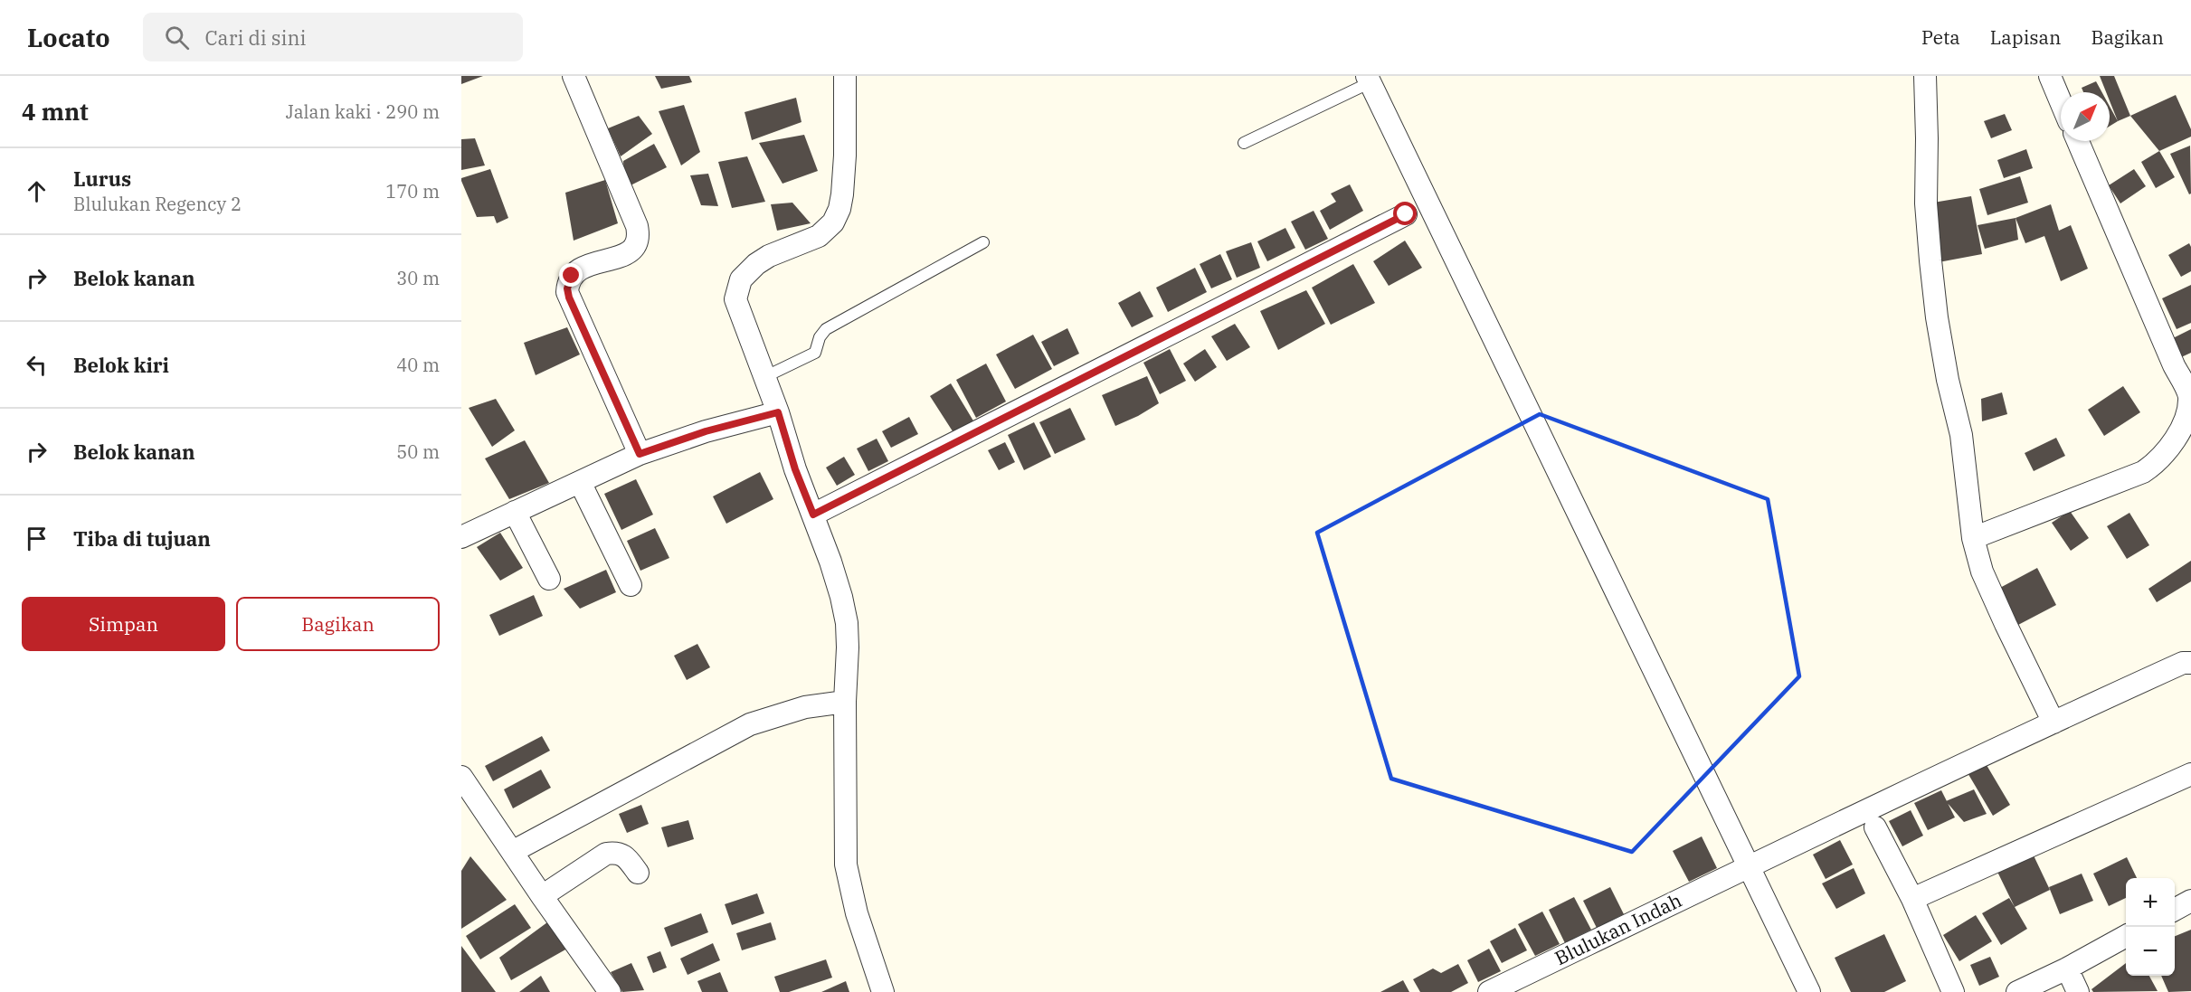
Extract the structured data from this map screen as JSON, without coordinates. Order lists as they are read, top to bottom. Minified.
{"streets":{"street":["Blulukan Indah"]},"north":"top right","page":{"header":"Locato","search":"Cari di sini","nav":["Peta","Lapisan","Bagikan"],"heading":["4 mnt","Jalan kaki · 290 m"],"list":[["Lurus","Blulukan Regency 2","170 m"],["Belok kanan","30 m"],["Belok kiri","40 m"],["Belok kanan","50 m"],"Tiba di tujuan"],"buttons":["Simpan","Bagikan"],"map_buttons":["+","−"]}}
